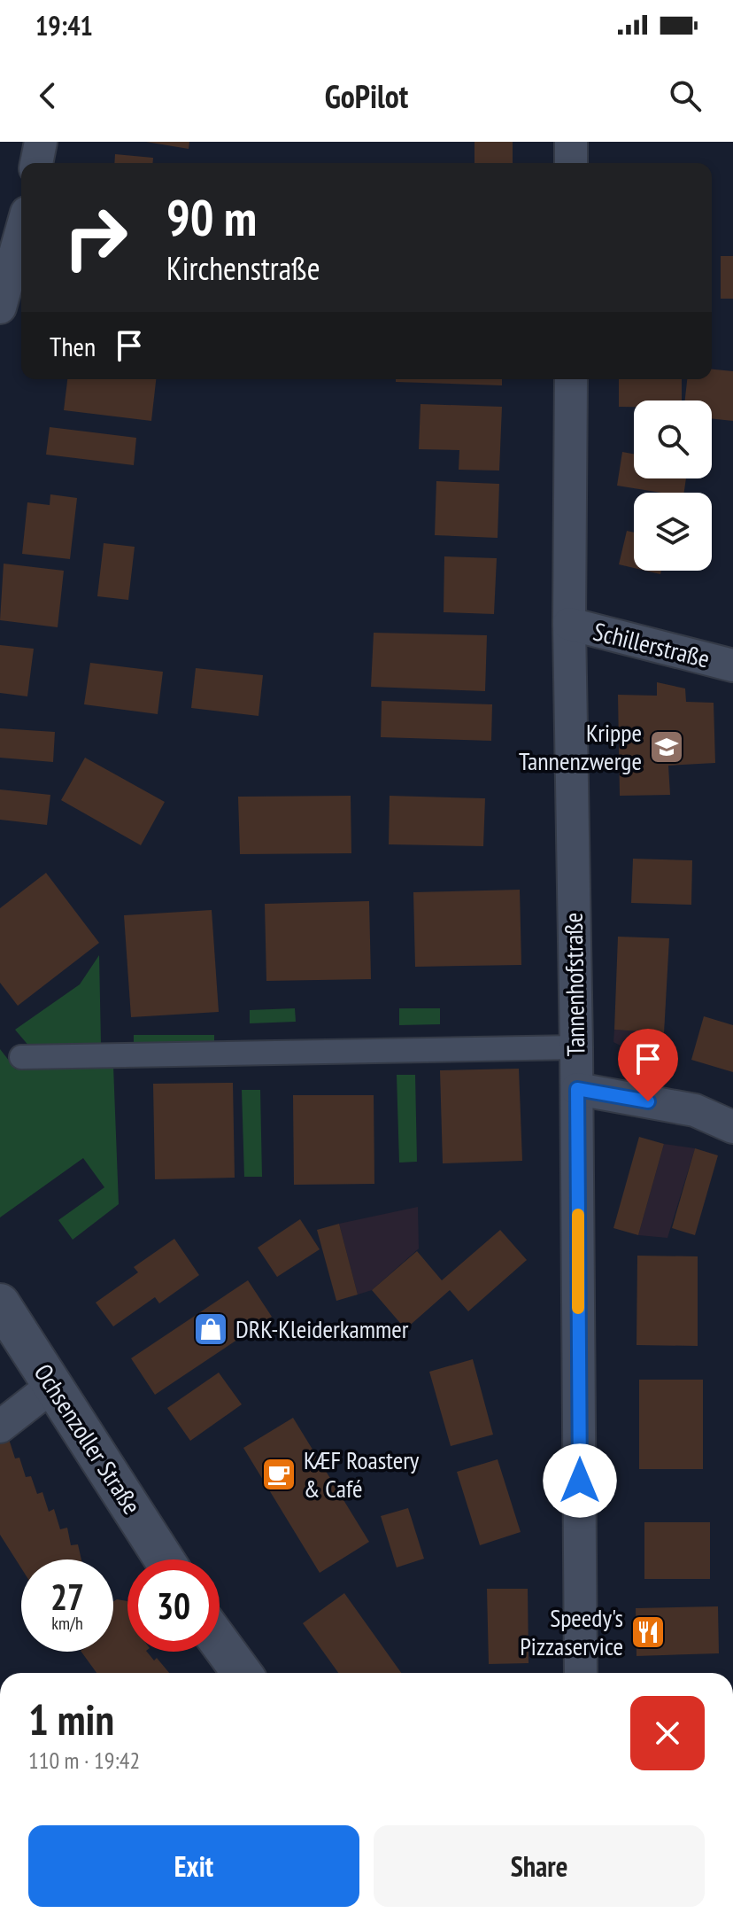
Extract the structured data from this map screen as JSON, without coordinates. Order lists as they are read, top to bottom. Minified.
{"streets":{"main road":["Ochsenzoller Straße"],"street":["Schillerstraße","Tannenhofstraße"]},"crossings":[["Schillerstraße","Tannenhofstraße"]],"places":{"school or university":["Krippe Tannenzwerge"],"shop":["DRK-Kleiderkammer"],"cafe":["KÆF Roastery & Café"],"restaurant":["Speedy's Pizzaservice"]},"page":{"status":"19:41","header":"GoPilot","turn":["90 m","Kirchenstraße"],"then":"Then","speed":"27 km/h","limit":"30","heading":["1 min","110 m · 19:42"],"buttons":["Exit","Share"]}}
